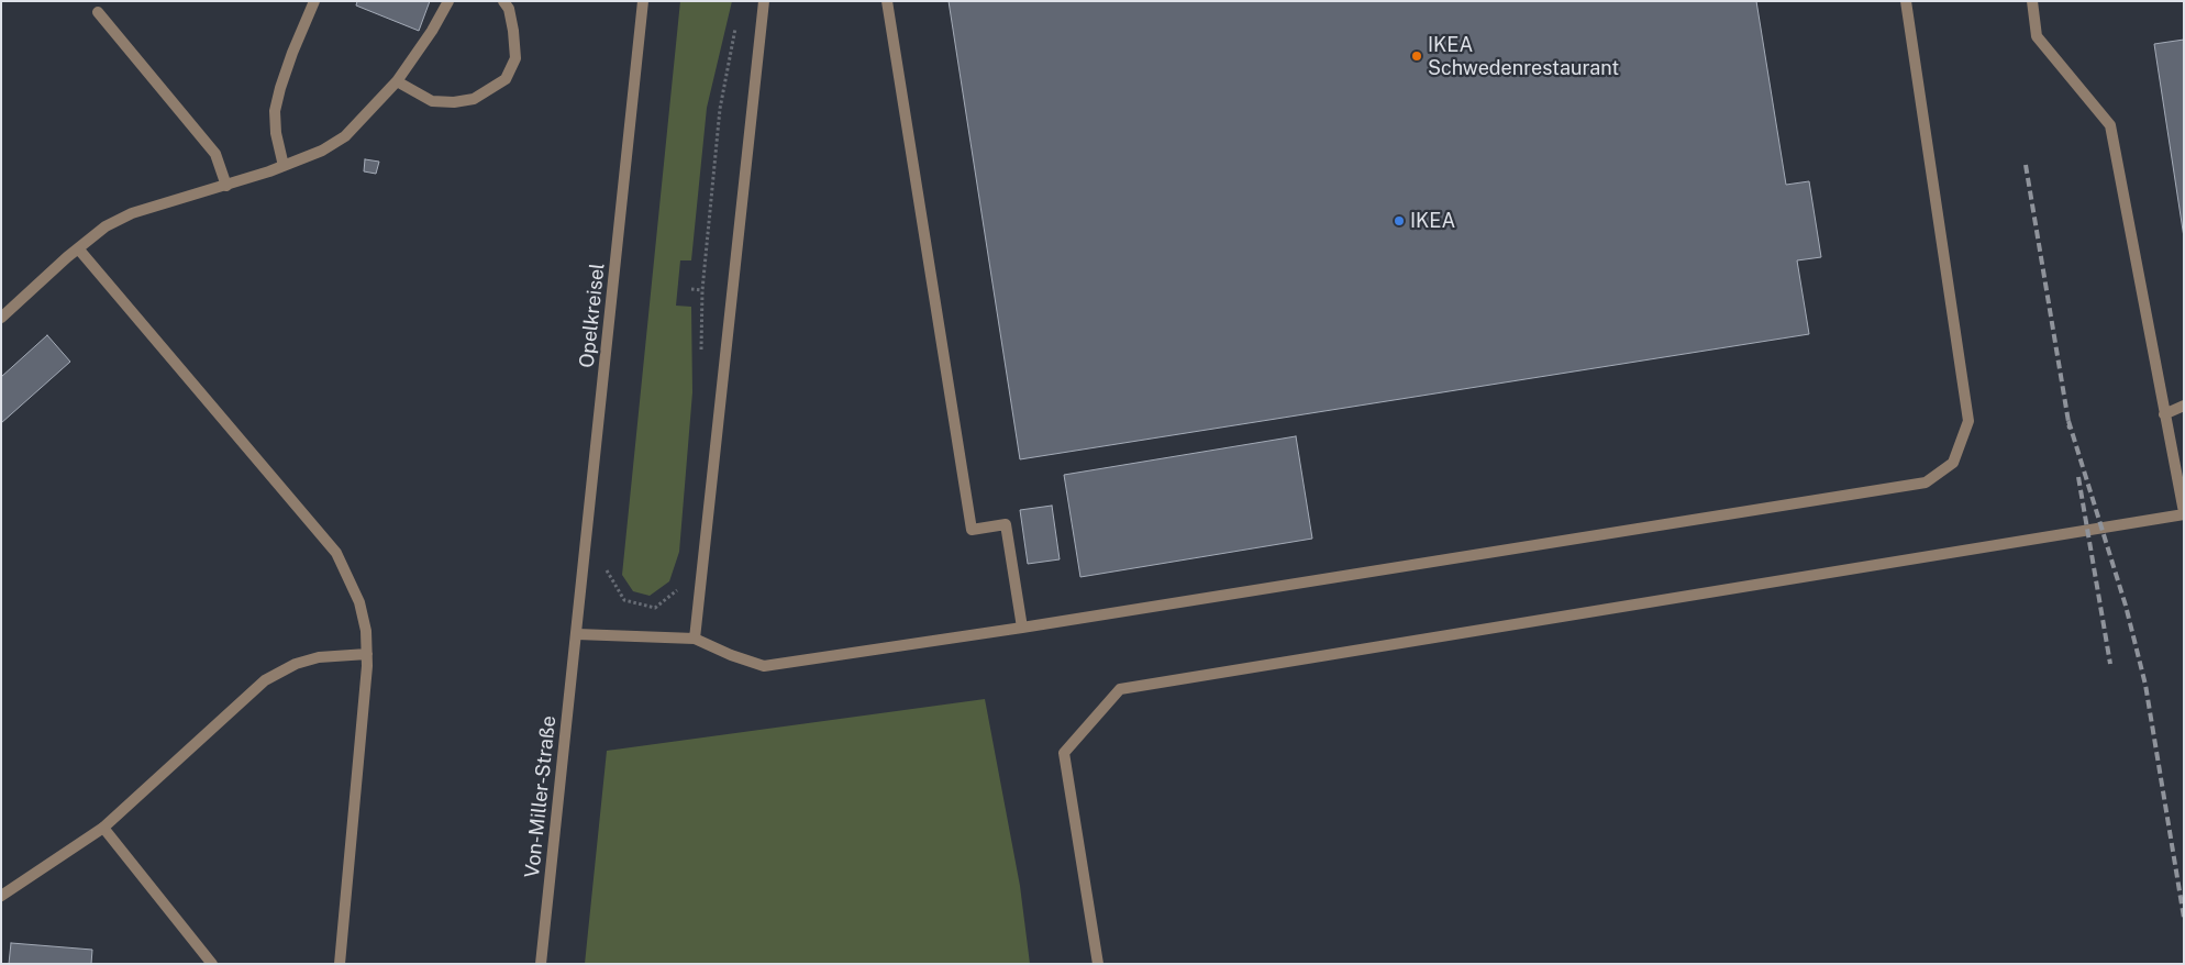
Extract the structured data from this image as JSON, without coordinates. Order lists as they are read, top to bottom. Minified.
{"streets":{"street":["Opelkreisel","Von-Miller-Straße"]},"crossings":[["Opelkreisel","Von-Miller-Straße"]],"places":["IKEA Schwedenrestaurant","IKEA"]}
